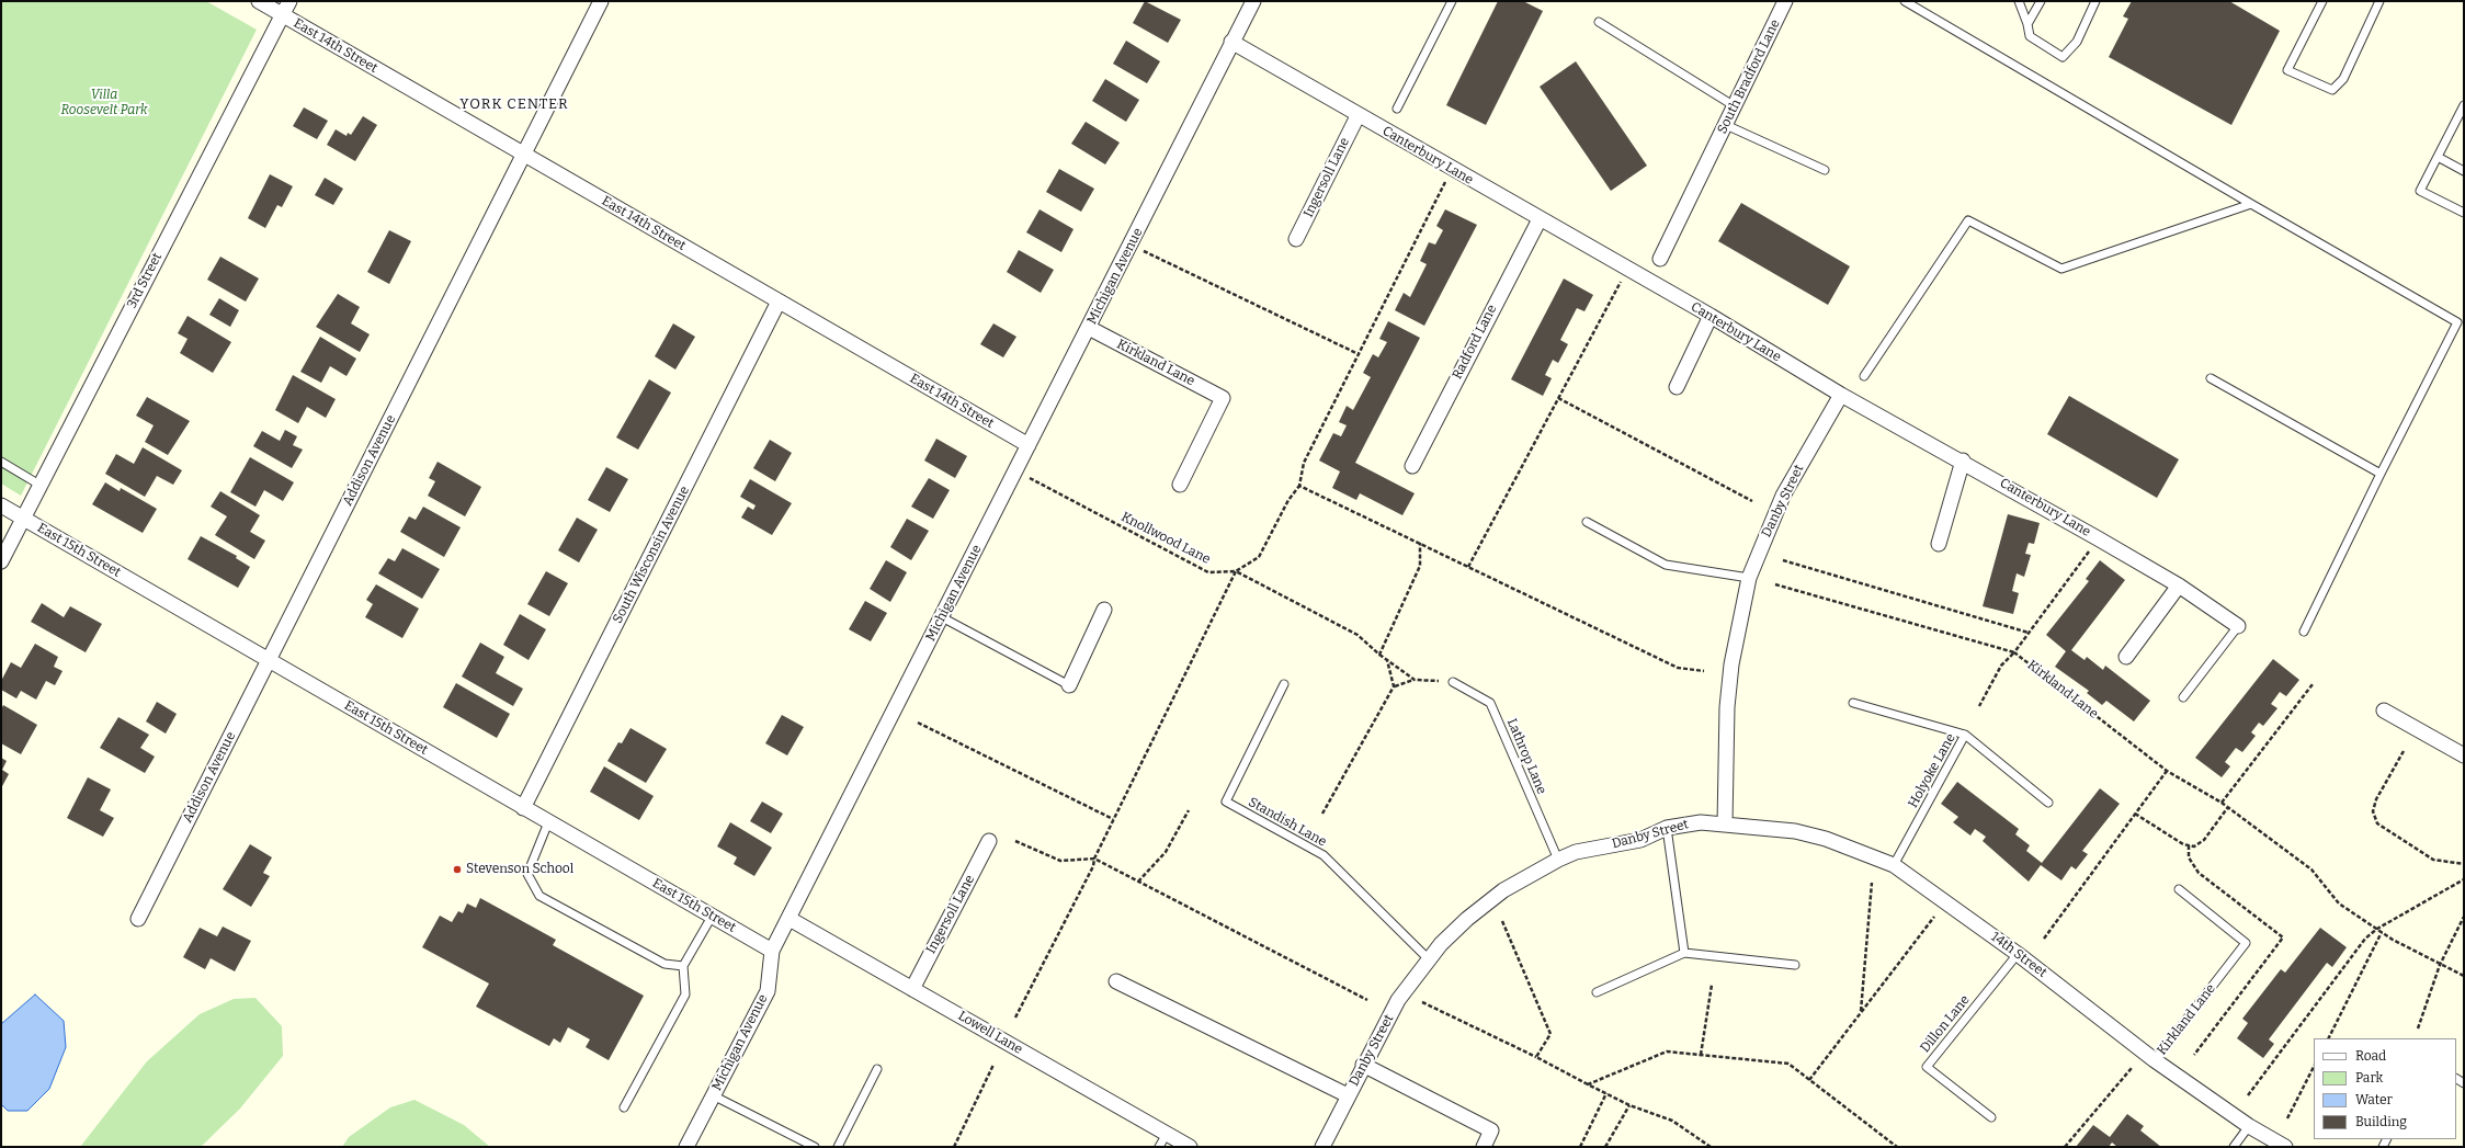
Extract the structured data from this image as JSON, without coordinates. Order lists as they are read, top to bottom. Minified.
{"streets":{"street":["East 14th Street","South Bradford Lane","Canterbury Lane","Ingersoll Lane","Michigan Avenue","3rd Street","Radford Lane","Kirkland Lane","Addison Avenue","Danby Street","East 15th Street","South Wisconsin Avenue","14th Street","Lowell Lane"],"lane":["Lathrop Lane","Holyoke Lane","Standish Lane","Dillon Lane"],"path":["Knollwood Lane"]},"crossings":[["East 14th Street","Michigan Avenue"],["East 14th Street","3rd Street"],["East 14th Street","Addison Avenue"],["East 14th Street","South Wisconsin Avenue"],["Canterbury Lane","Ingersoll Lane"],["Canterbury Lane","Michigan Avenue"],["Canterbury Lane","Radford Lane"],["Canterbury Lane","Kirkland Lane"],["Canterbury Lane","Danby Street"],["Ingersoll Lane","Lowell Lane"],["Michigan Avenue","Kirkland Lane"],["Michigan Avenue","Knollwood Lane"],["Michigan Avenue","East 15th Street"],["Michigan Avenue","Lowell Lane"],["3rd Street","East 15th Street"],["Kirkland Lane","14th Street"],["Addison Avenue","East 15th Street"],["Danby Street","Lathrop Lane"],["Danby Street","Standish Lane"],["Danby Street","14th Street"],["East 15th Street","South Wisconsin Avenue"],["Holyoke Lane","14th Street"],["14th Street","Dillon Lane"]],"districts":["YORK CENTER"],"parks":["Villa Roosevelt Park"],"places":["Stevenson School"],"legend":["Road","Park","Water","Building"]}
